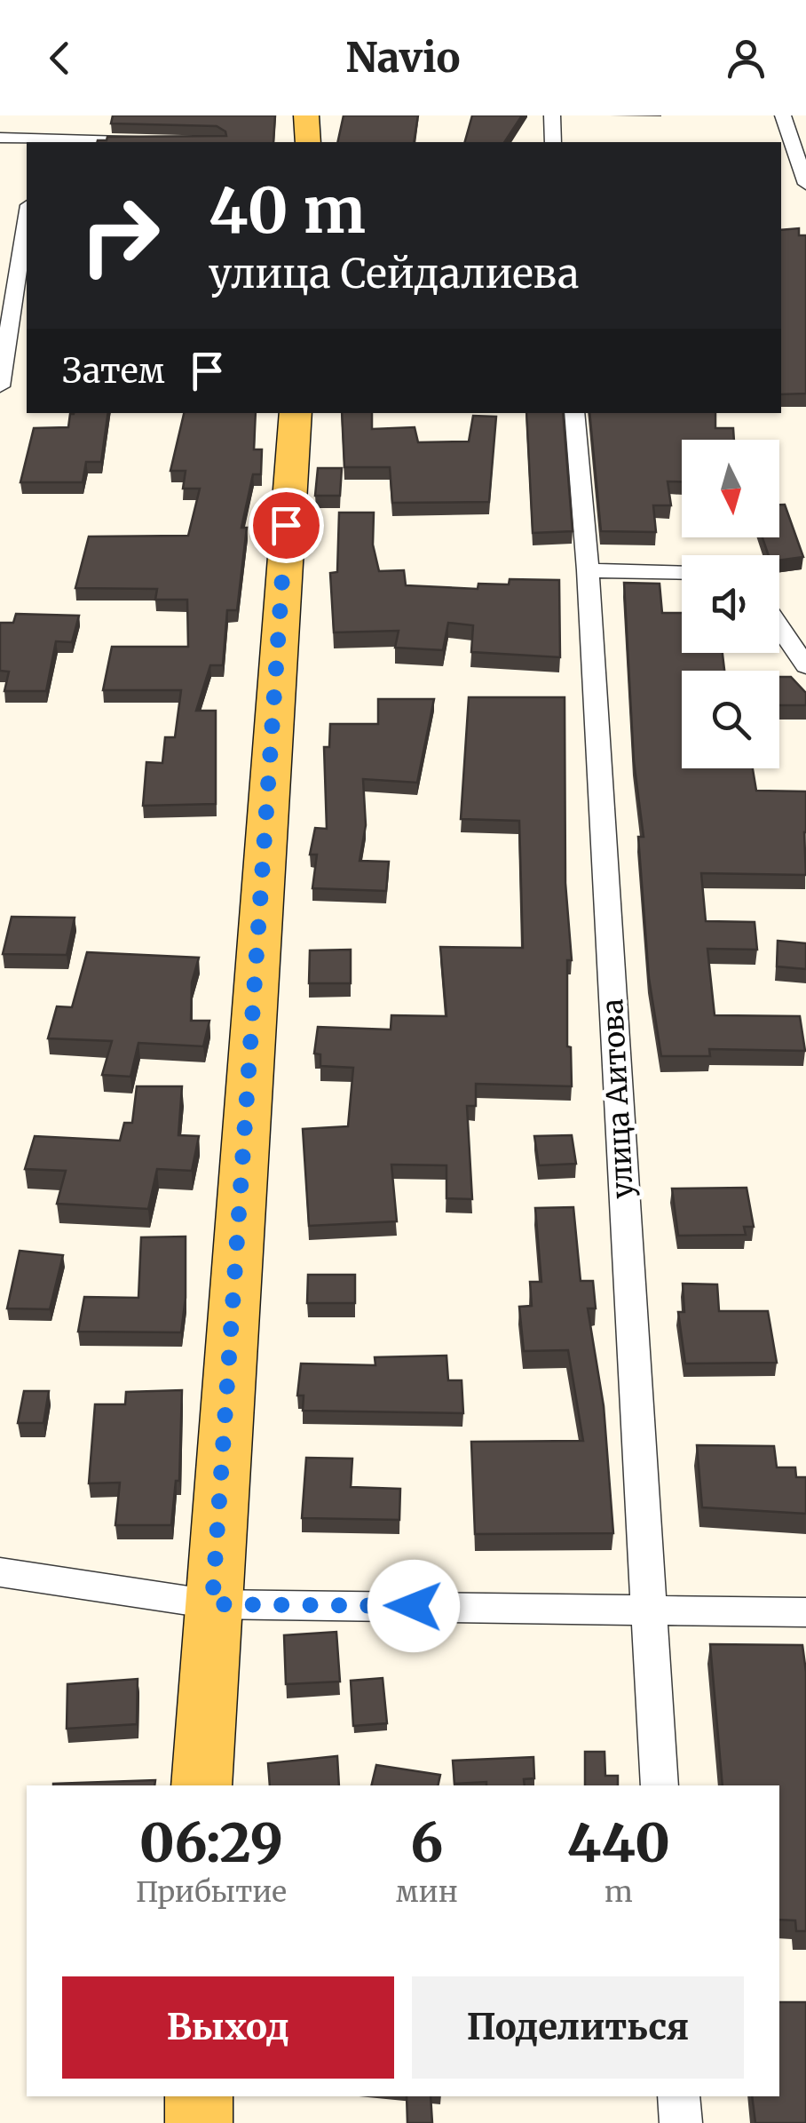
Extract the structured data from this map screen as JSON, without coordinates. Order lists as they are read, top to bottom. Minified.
{"streets":{"street":["улица Аитова"]},"north":"bottom","page":{"header":"Navio","turn":["40 m","улица Сейдалиева"],"then":"Затем","eta":["06:29","Прибытие","6","мин","440","m"],"buttons":["Выход","Поделиться"]}}
